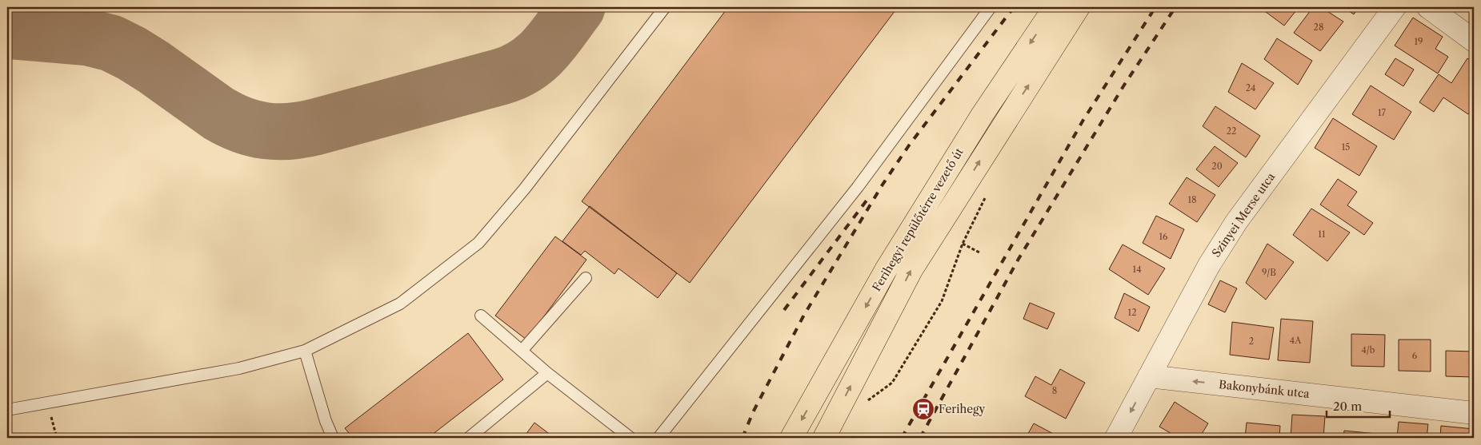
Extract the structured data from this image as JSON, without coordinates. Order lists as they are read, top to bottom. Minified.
{"streets":{"main road":["Ferihegyi repülőtérre vezető út"],"street":["Szinyei Merse utca","Bakonybánk utca"]},"crossings":[["Szinyei Merse utca","Bakonybánk utca"]],"one_way":["Bakonybánk utca"],"places":{"station":["Ferihegy"]},"house_numbers":["28","19","24","17","22","15","20","18","11","16","14","9/B","12","4A","2","4/b","6","8"],"scale_bar":"20 m"}
